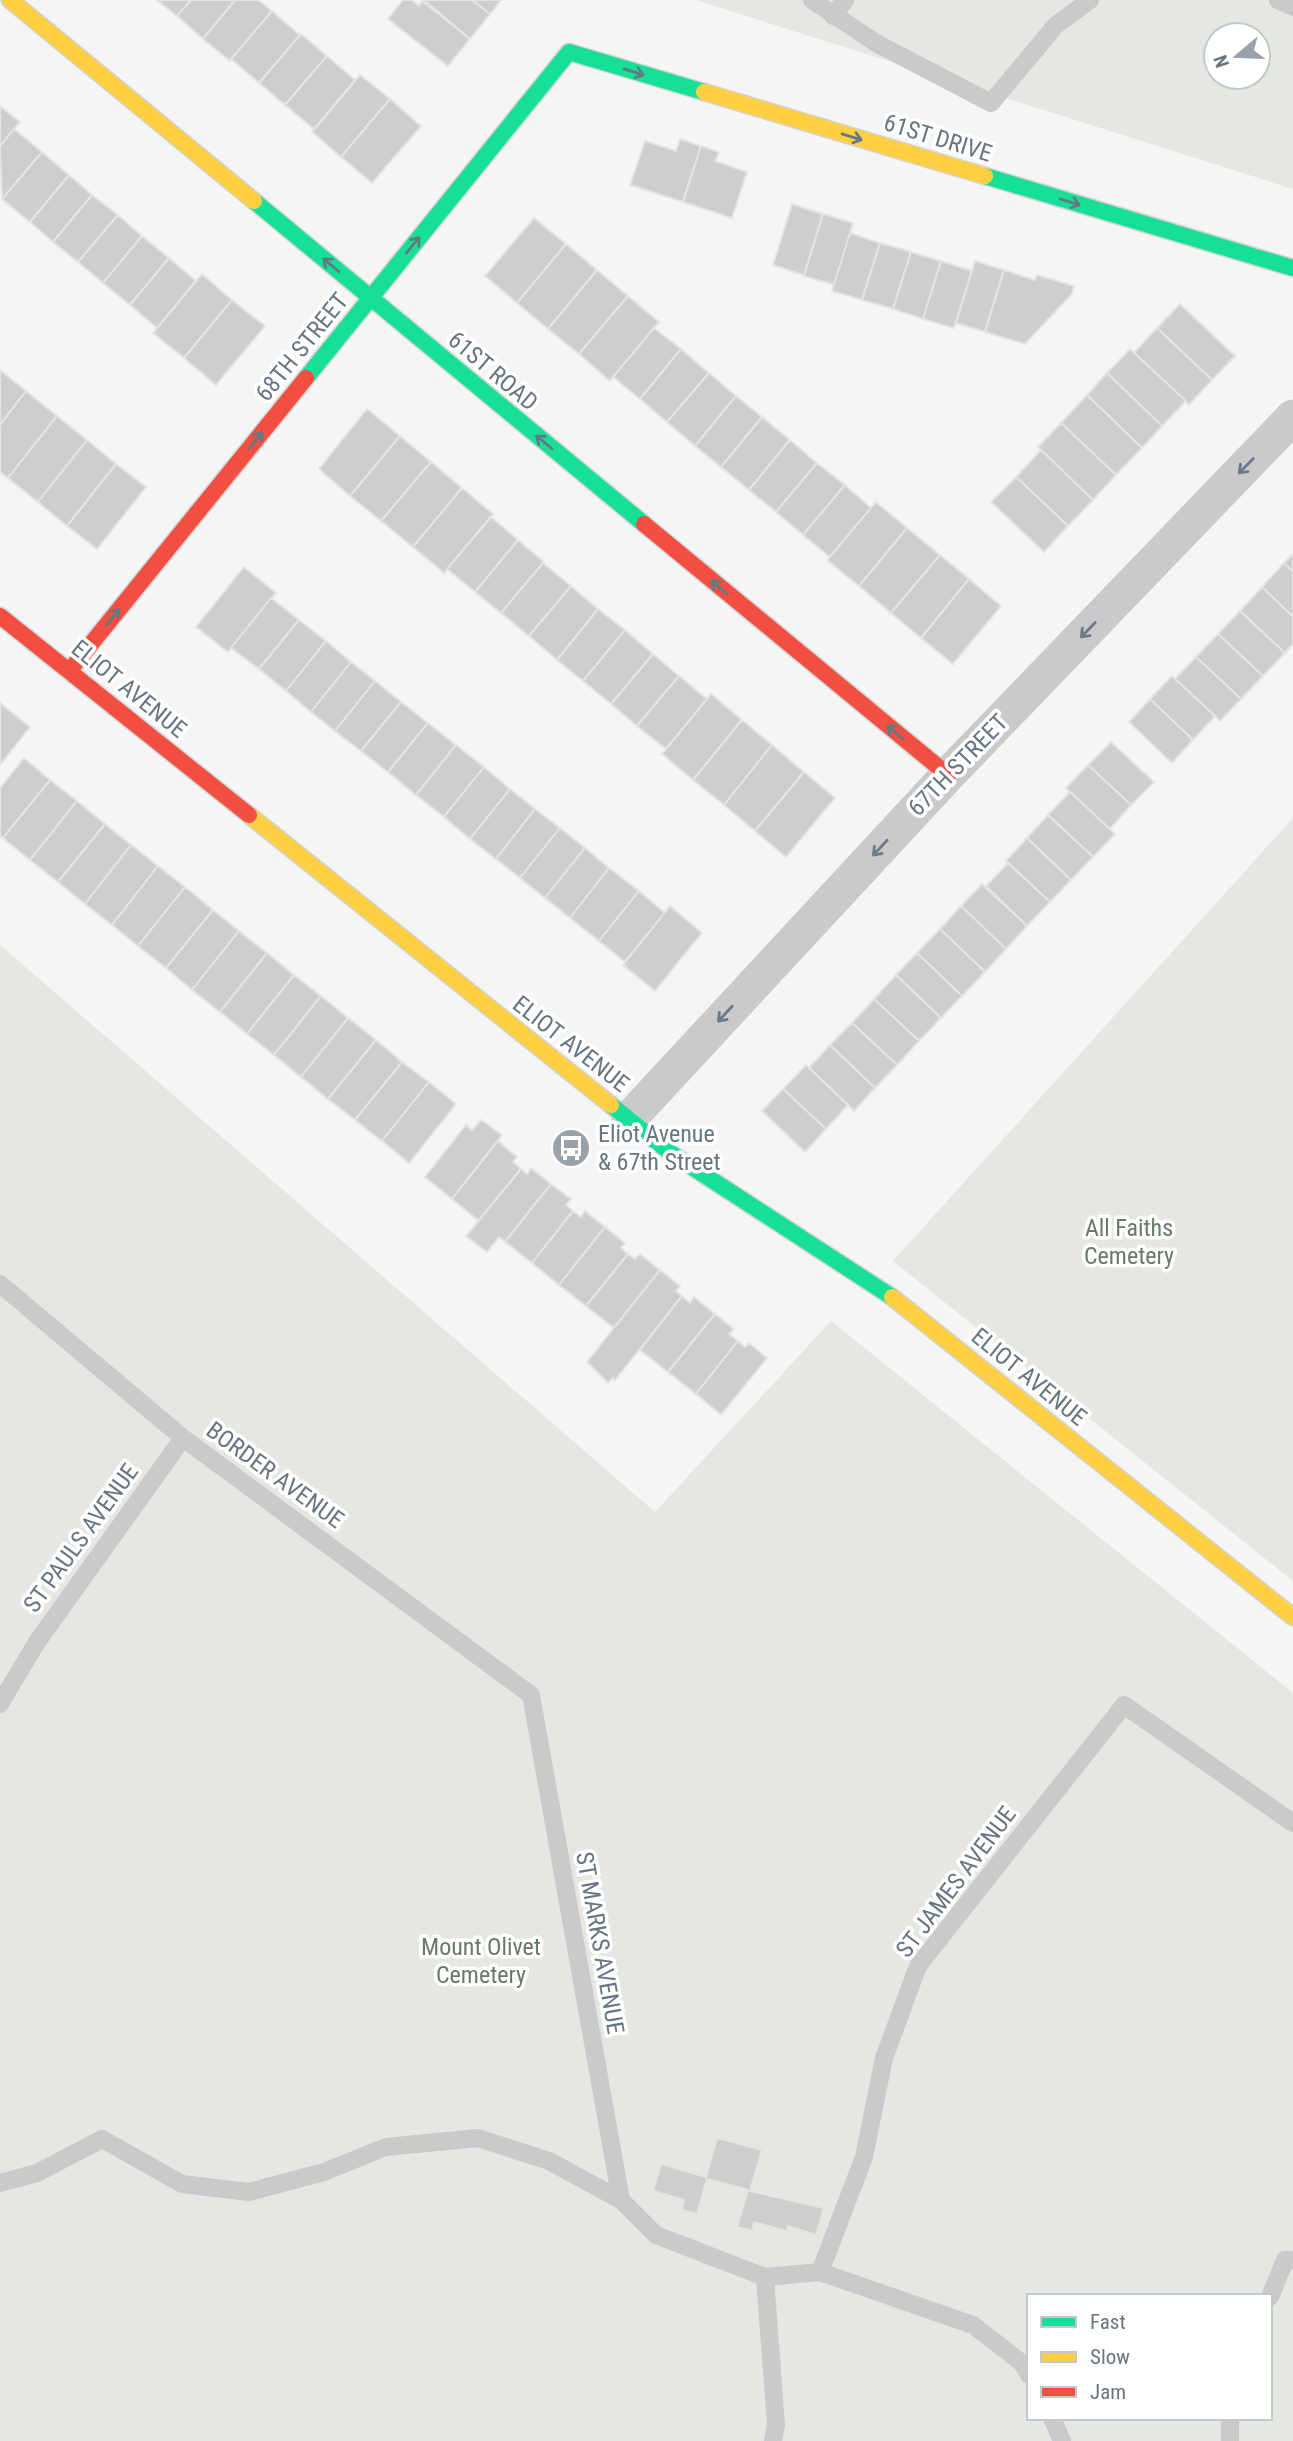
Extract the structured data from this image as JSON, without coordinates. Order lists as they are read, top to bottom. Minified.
{"streets":{"street":["61ST DRIVE","68TH STREET","61ST ROAD","ELIOT AVENUE","67TH STREET"],"lane":["BORDER AVENUE","ST PAULS AVENUE","ST JAMES AVENUE","ST MARKS AVENUE"]},"crossings":[["61ST DRIVE","68TH STREET"],["68TH STREET","61ST ROAD"],["68TH STREET","ELIOT AVENUE"],["61ST ROAD","67TH STREET"],["ELIOT AVENUE","67TH STREET"],["BORDER AVENUE","ST PAULS AVENUE"],["BORDER AVENUE","ST MARKS AVENUE"]],"one_way":["61ST DRIVE","68TH STREET","61ST ROAD","67TH STREET"],"parks":["All Faiths Cemetery","Mount Olivet Cemetery"],"places":{"bus stop":["Eliot Avenue & 67th Street"]},"legend":["Fast","Slow","Jam"],"north":"left"}
